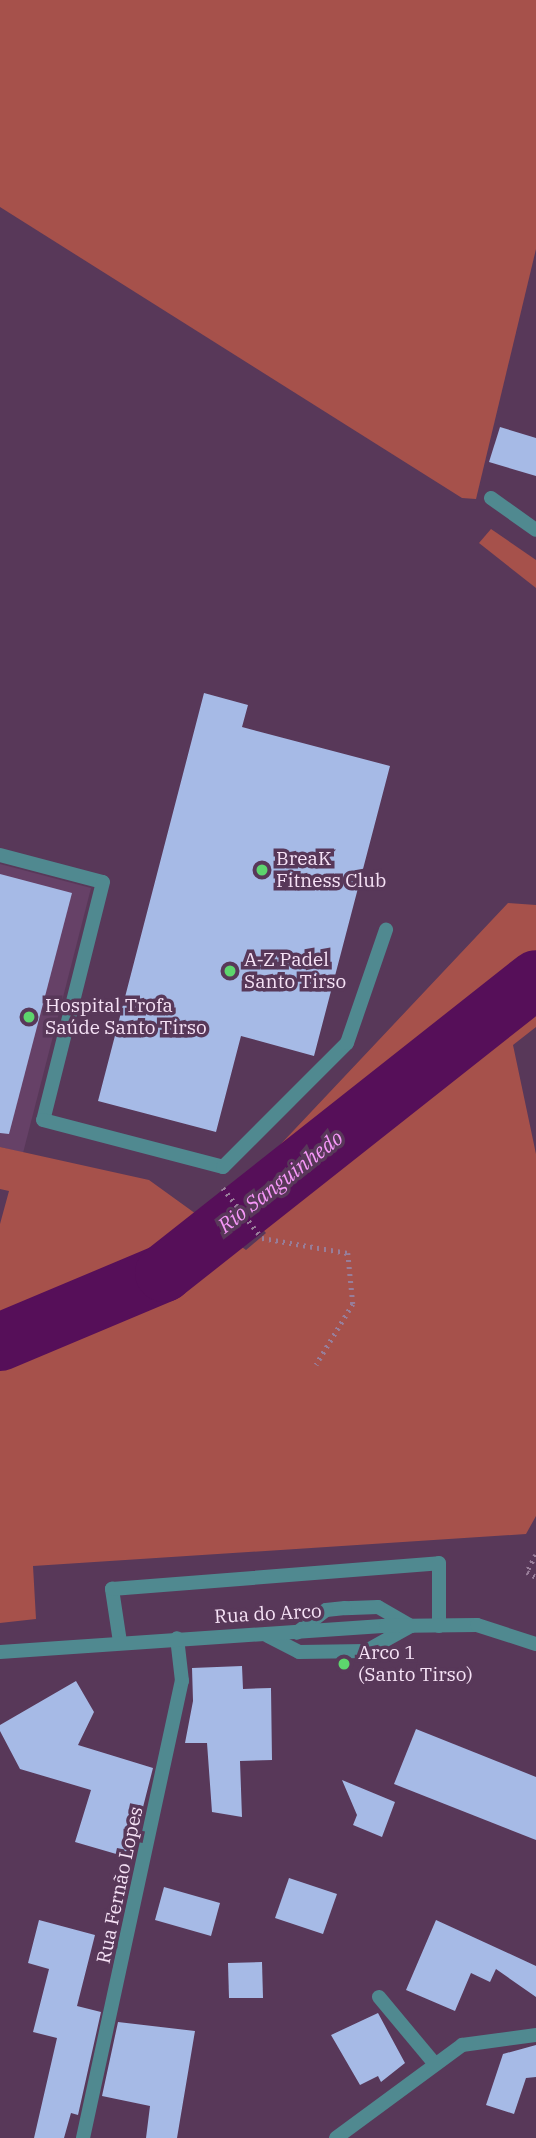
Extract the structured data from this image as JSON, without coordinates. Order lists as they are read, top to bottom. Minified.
{"streets":{"street":["Rua do Arco","Rua Fernão Lopes"]},"crossings":[["Rua do Arco","Rua Fernão Lopes"]],"water":["Rio Sanguinhedo"],"places":["BreaK Fitness Club","A-Z Padel Santo Tirso","Hospital Trofa Saúde Santo Tirso","Arco 1 (Santo Tirso)"]}
